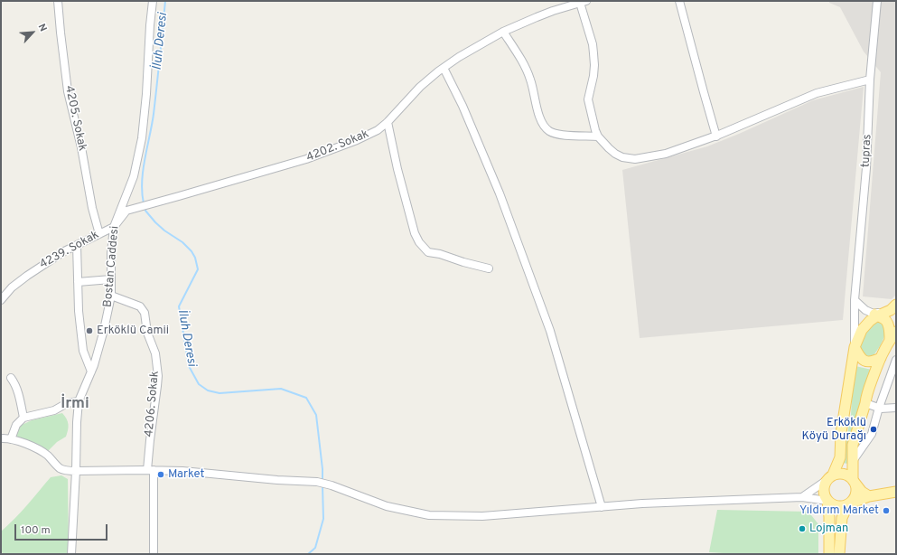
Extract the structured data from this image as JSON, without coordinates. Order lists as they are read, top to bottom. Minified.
{"streets":{"street":["4205. Sokak","4202. Sokak","tupras","4239. Sokak","Bostan Caddesi","4206. Sokak"]},"crossings":[["4205. Sokak","4239. Sokak"],["4202. Sokak","4239. Sokak"],["4239. Sokak","Bostan Caddesi"],["Bostan Caddesi","4206. Sokak"]],"districts":["İrmi"],"water":["İluh Deresi"],"places":["Erköklü Camii","Erköklü Köyü Durağı","Market","Yıldırım Market","Lojman"],"scale_bar":"100 m","north":"top right"}
